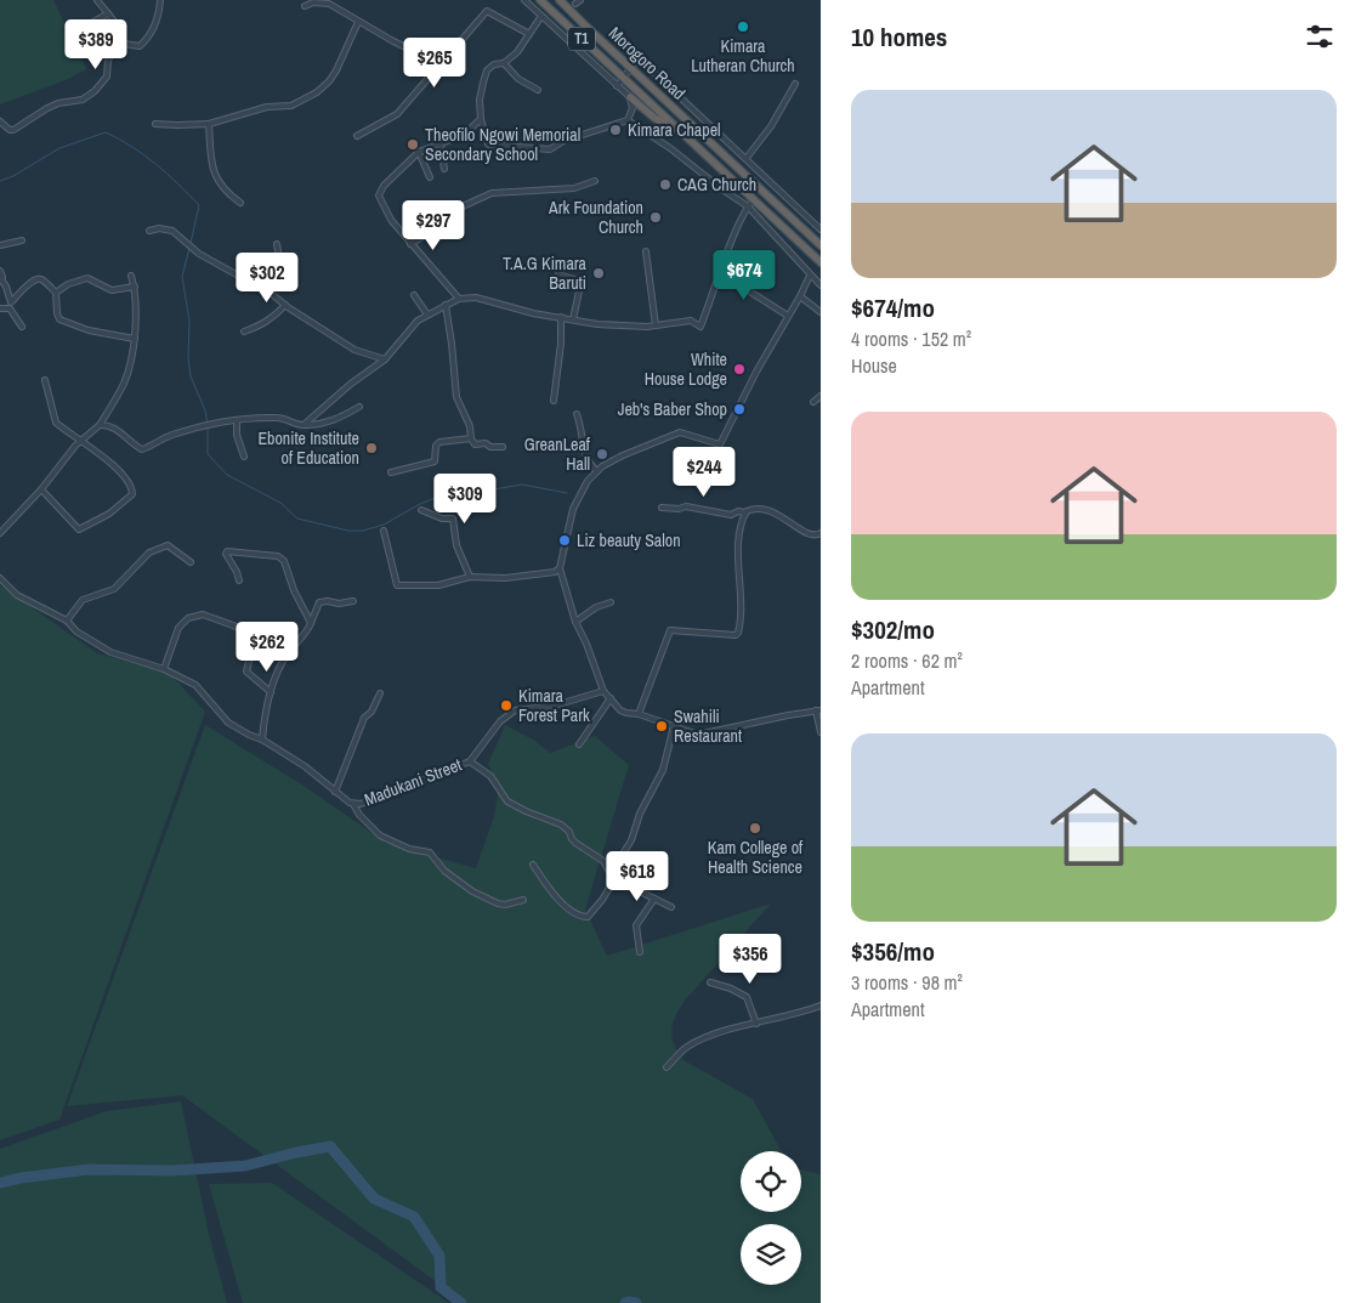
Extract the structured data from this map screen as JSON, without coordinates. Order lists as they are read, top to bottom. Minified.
{"streets":{"highway":["T1","Morogoro Road"],"street":["Madukani Street"]},"places":["Kimara Lutheran Church","Kimara Chapel","Theofilo Ngowi Memorial Secondary School","CAG Church","Ark Foundation Church","T.A.G Kimara Baruti","White House Lodge","Jeb's Baber Shop","Ebonite Institute of Education","GreanLeaf Hall","Liz beauty Salon","Kimara Forest Park","Swahili Restaurant","Kam College of Health Science"],"page":{"heading":"10 homes","price":["$389","$265","$297","$674","$302","$244","$309","$262","$618","$356"],"list":[{"name":"$674/mo","note":"4 rooms · 152 m² · House"},{"name":"$302/mo","note":"2 rooms · 62 m² · Apartment"},{"name":"$356/mo","note":"3 rooms · 98 m² · Apartment"}]}}
